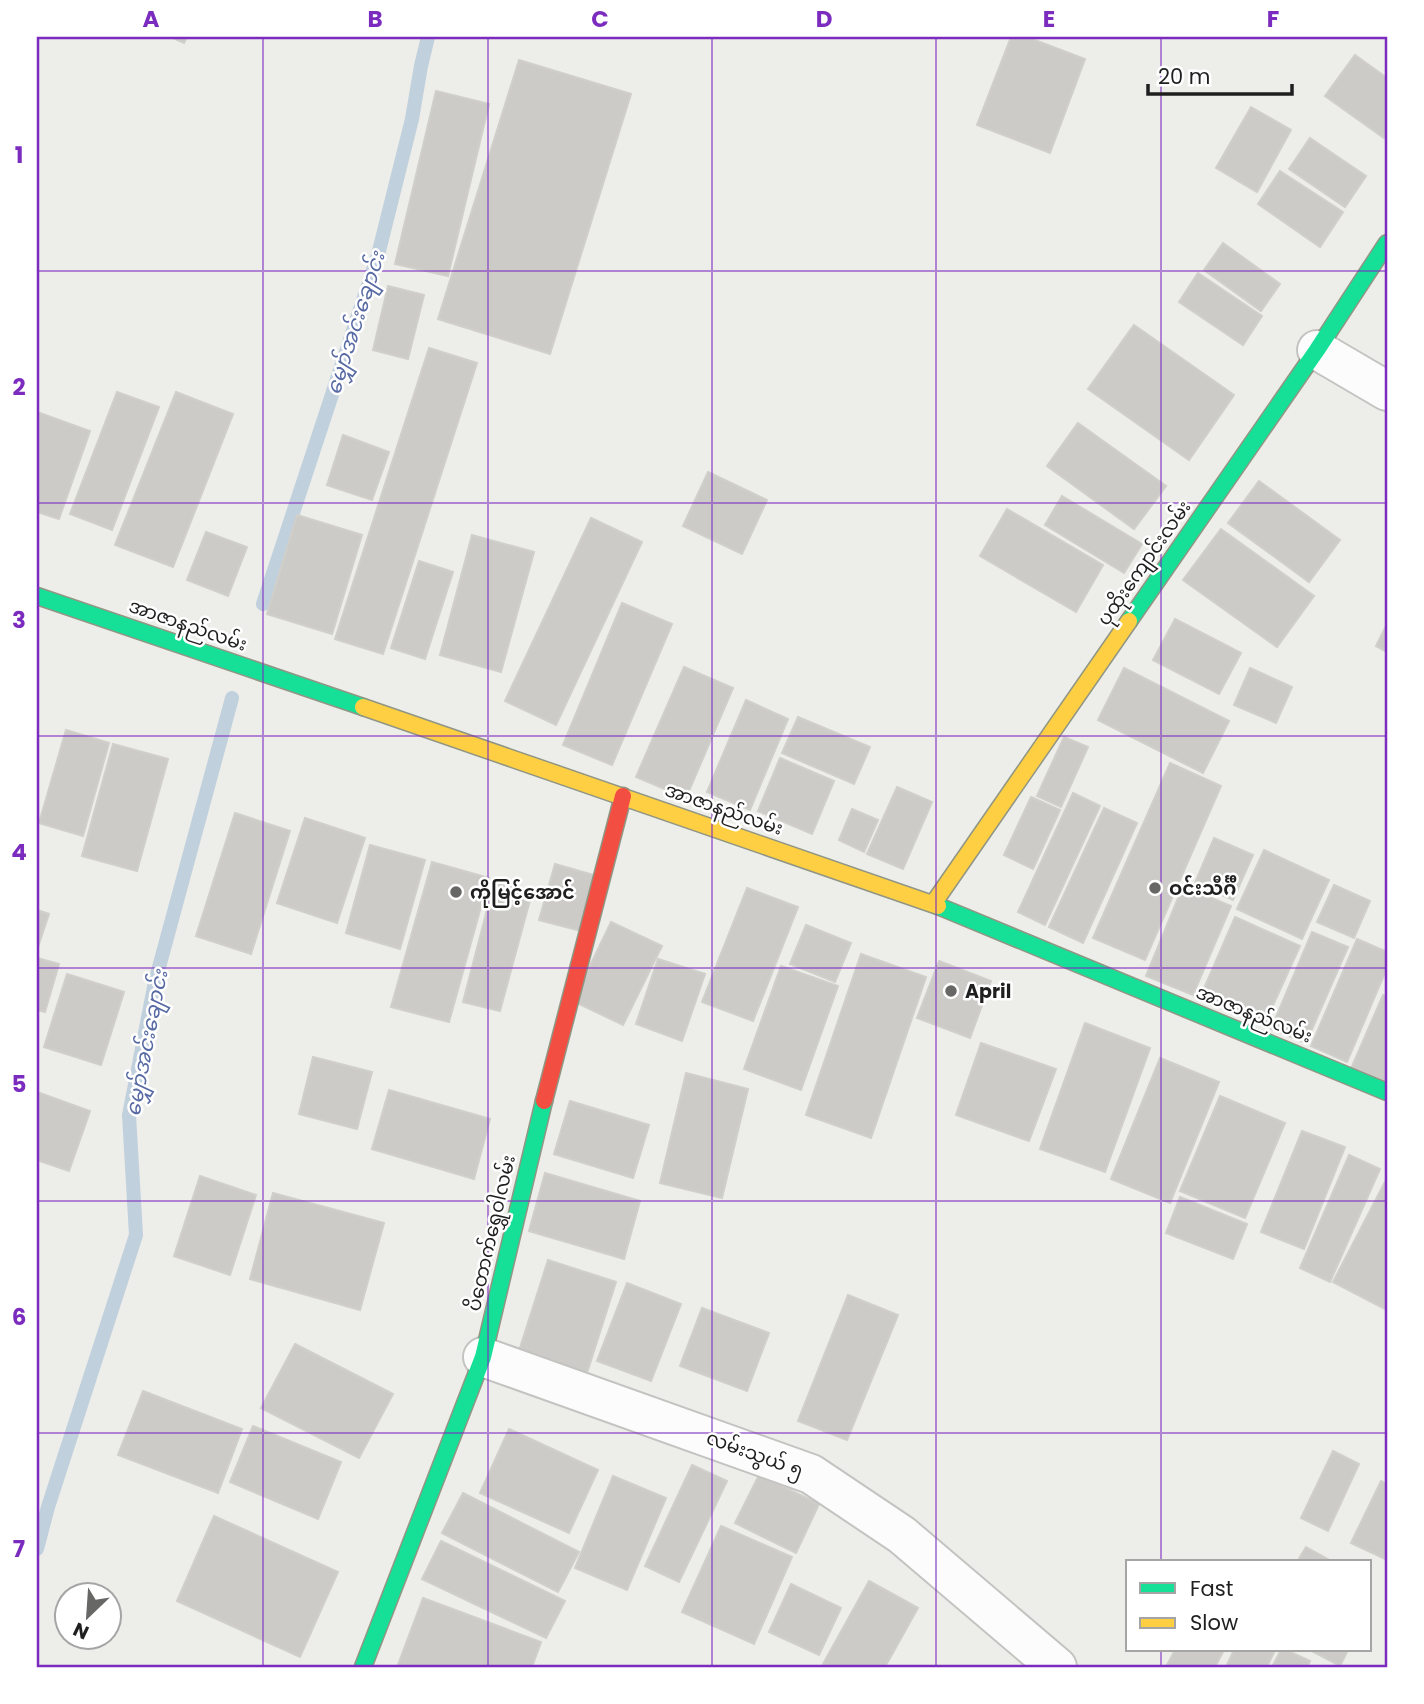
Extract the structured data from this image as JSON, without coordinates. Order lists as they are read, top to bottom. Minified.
{"streets":{"street":["ပုထိုးကျောင်းလမ်း","အာဇာနည်လမ်း","ပိတောက်ရွှေဝါလမ်း","လမ်းသွယ် ၅"]},"crossings":[["ပုထိုးကျောင်းလမ်း","အာဇာနည်လမ်း"],["အာဇာနည်လမ်း","ပိတောက်ရွှေဝါလမ်း"],["ပိတောက်ရွှေဝါလမ်း","လမ်းသွယ် ၅"]],"water":["မျှော်အင်းချောင်း"],"places":["ဝင်းသီင်္ဂီ","ကိုမြင့်အောင်","April"],"legend":["Fast","Slow"],"scale_bar":"20 m","north":"bottom left","grid":{"columns":["A","B","C","D","E","F"],"rows":["1","2","3","4","5","6","7"]}}
